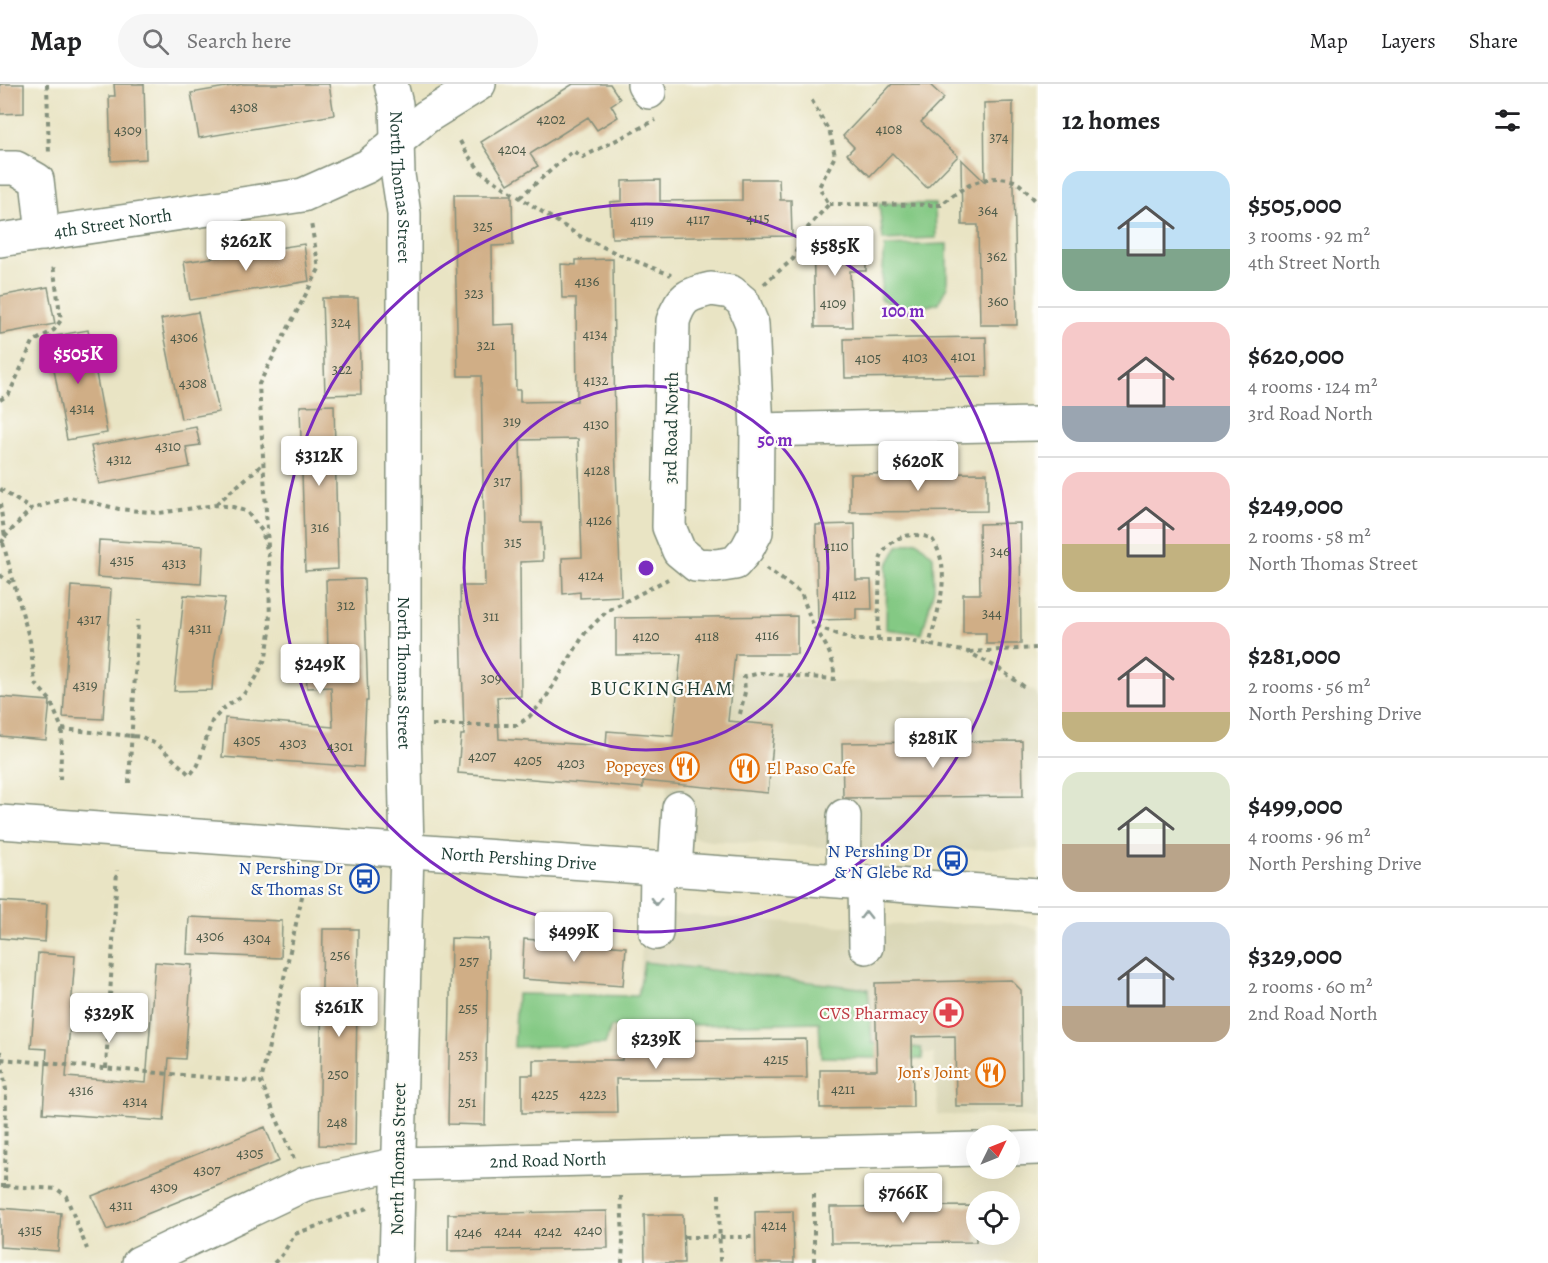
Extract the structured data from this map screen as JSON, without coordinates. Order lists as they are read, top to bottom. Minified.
{"streets":{"street":["North Thomas Street","4th Street North","3rd Road North","North Pershing Drive","2nd Road North"]},"crossings":[["North Thomas Street","4th Street North"],["North Thomas Street","North Pershing Drive"],["North Thomas Street","2nd Road North"]],"districts":["BUCKINGHAM"],"places":{"restaurant":["Popeyes","El Paso Cafe","Jon’s Joint"],"bus stop":["N Pershing Dr & N Glebe Rd","N Pershing Dr & Thomas St"],"pharmacy":["CVS Pharmacy"]},"house_numbers":["4308","4202","4108","4309","374","4204","364","4115","4117","4119","325","362","4136","323","360","4109","324","4134","4306","321","4101","4103","4105","322","4132","4308","4314","319","4130","4310","4312","4128","317","4126","316","315","4110","346","4315","4313","4124","4112","312","344","311","4317","4311","4116","4120","4118","309","4319","4305","4303","4301","4207","4205","4203","4306","4304","256","257","255","253","4215","250","4211","4316","4225","4223","4314","251","248","4305","4307","4309","4311","4214","4315","4240","4244","4242","4246"],"north":"top right","page":{"header":"Map","search":"Search here","nav":["Map","Layers","Share"],"heading":"12 homes","list":[{"name":"$505,000","note":"3 rooms · 92 m² · 4th Street North"},{"name":"$620,000","note":"4 rooms · 124 m² · 3rd Road North"},{"name":"$249,000","note":"2 rooms · 58 m² · North Thomas Street"},{"name":"$281,000","note":"2 rooms · 56 m² · North Pershing Drive"},{"name":"$499,000","note":"4 rooms · 96 m² · North Pershing Drive"},{"name":"$329,000","note":"2 rooms · 60 m² · 2nd Road North"}],"price":["$262K","$585K","$505K","$312K","$620K","$249K","$281K","$499K","$261K","$329K","$239K","$766K"]},"rings":["100 m","50 m"]}
